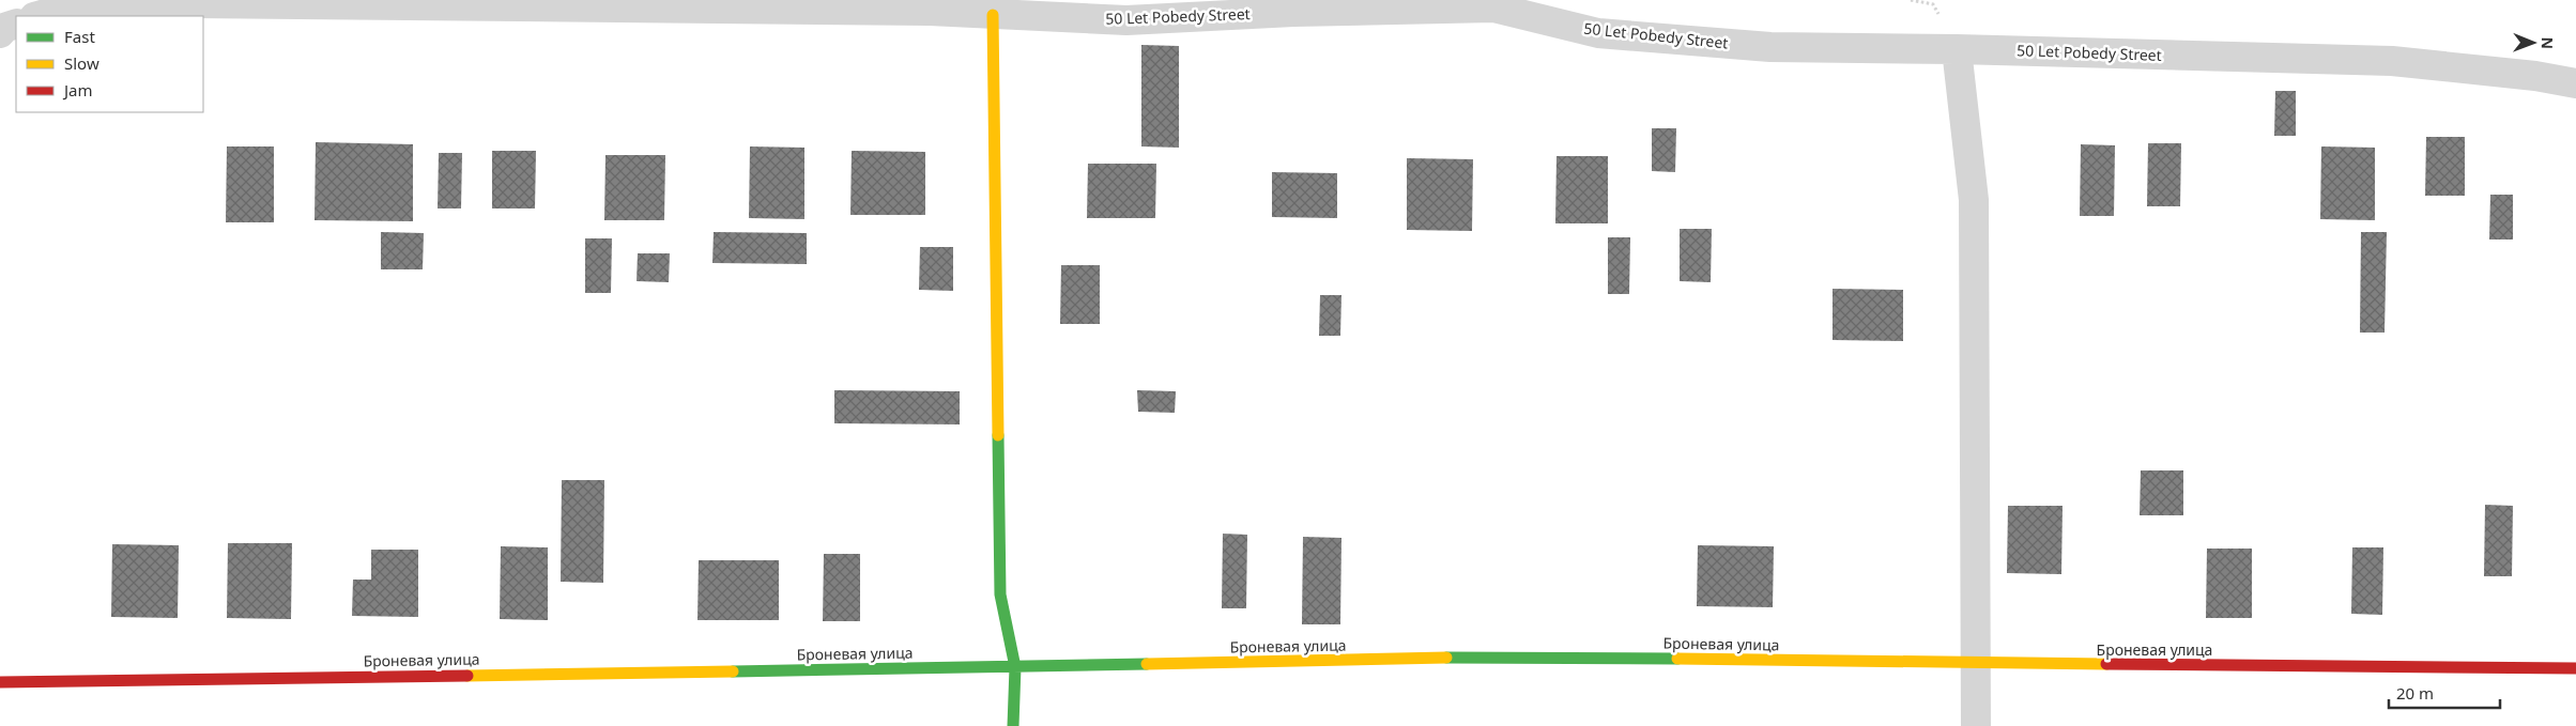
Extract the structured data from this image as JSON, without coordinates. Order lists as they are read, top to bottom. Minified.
{"streets":{"street":["50 Let Pobedy Street","Броневая улица"]},"legend":["Fast","Slow","Jam"],"scale_bar":"20 m","north":"right"}
